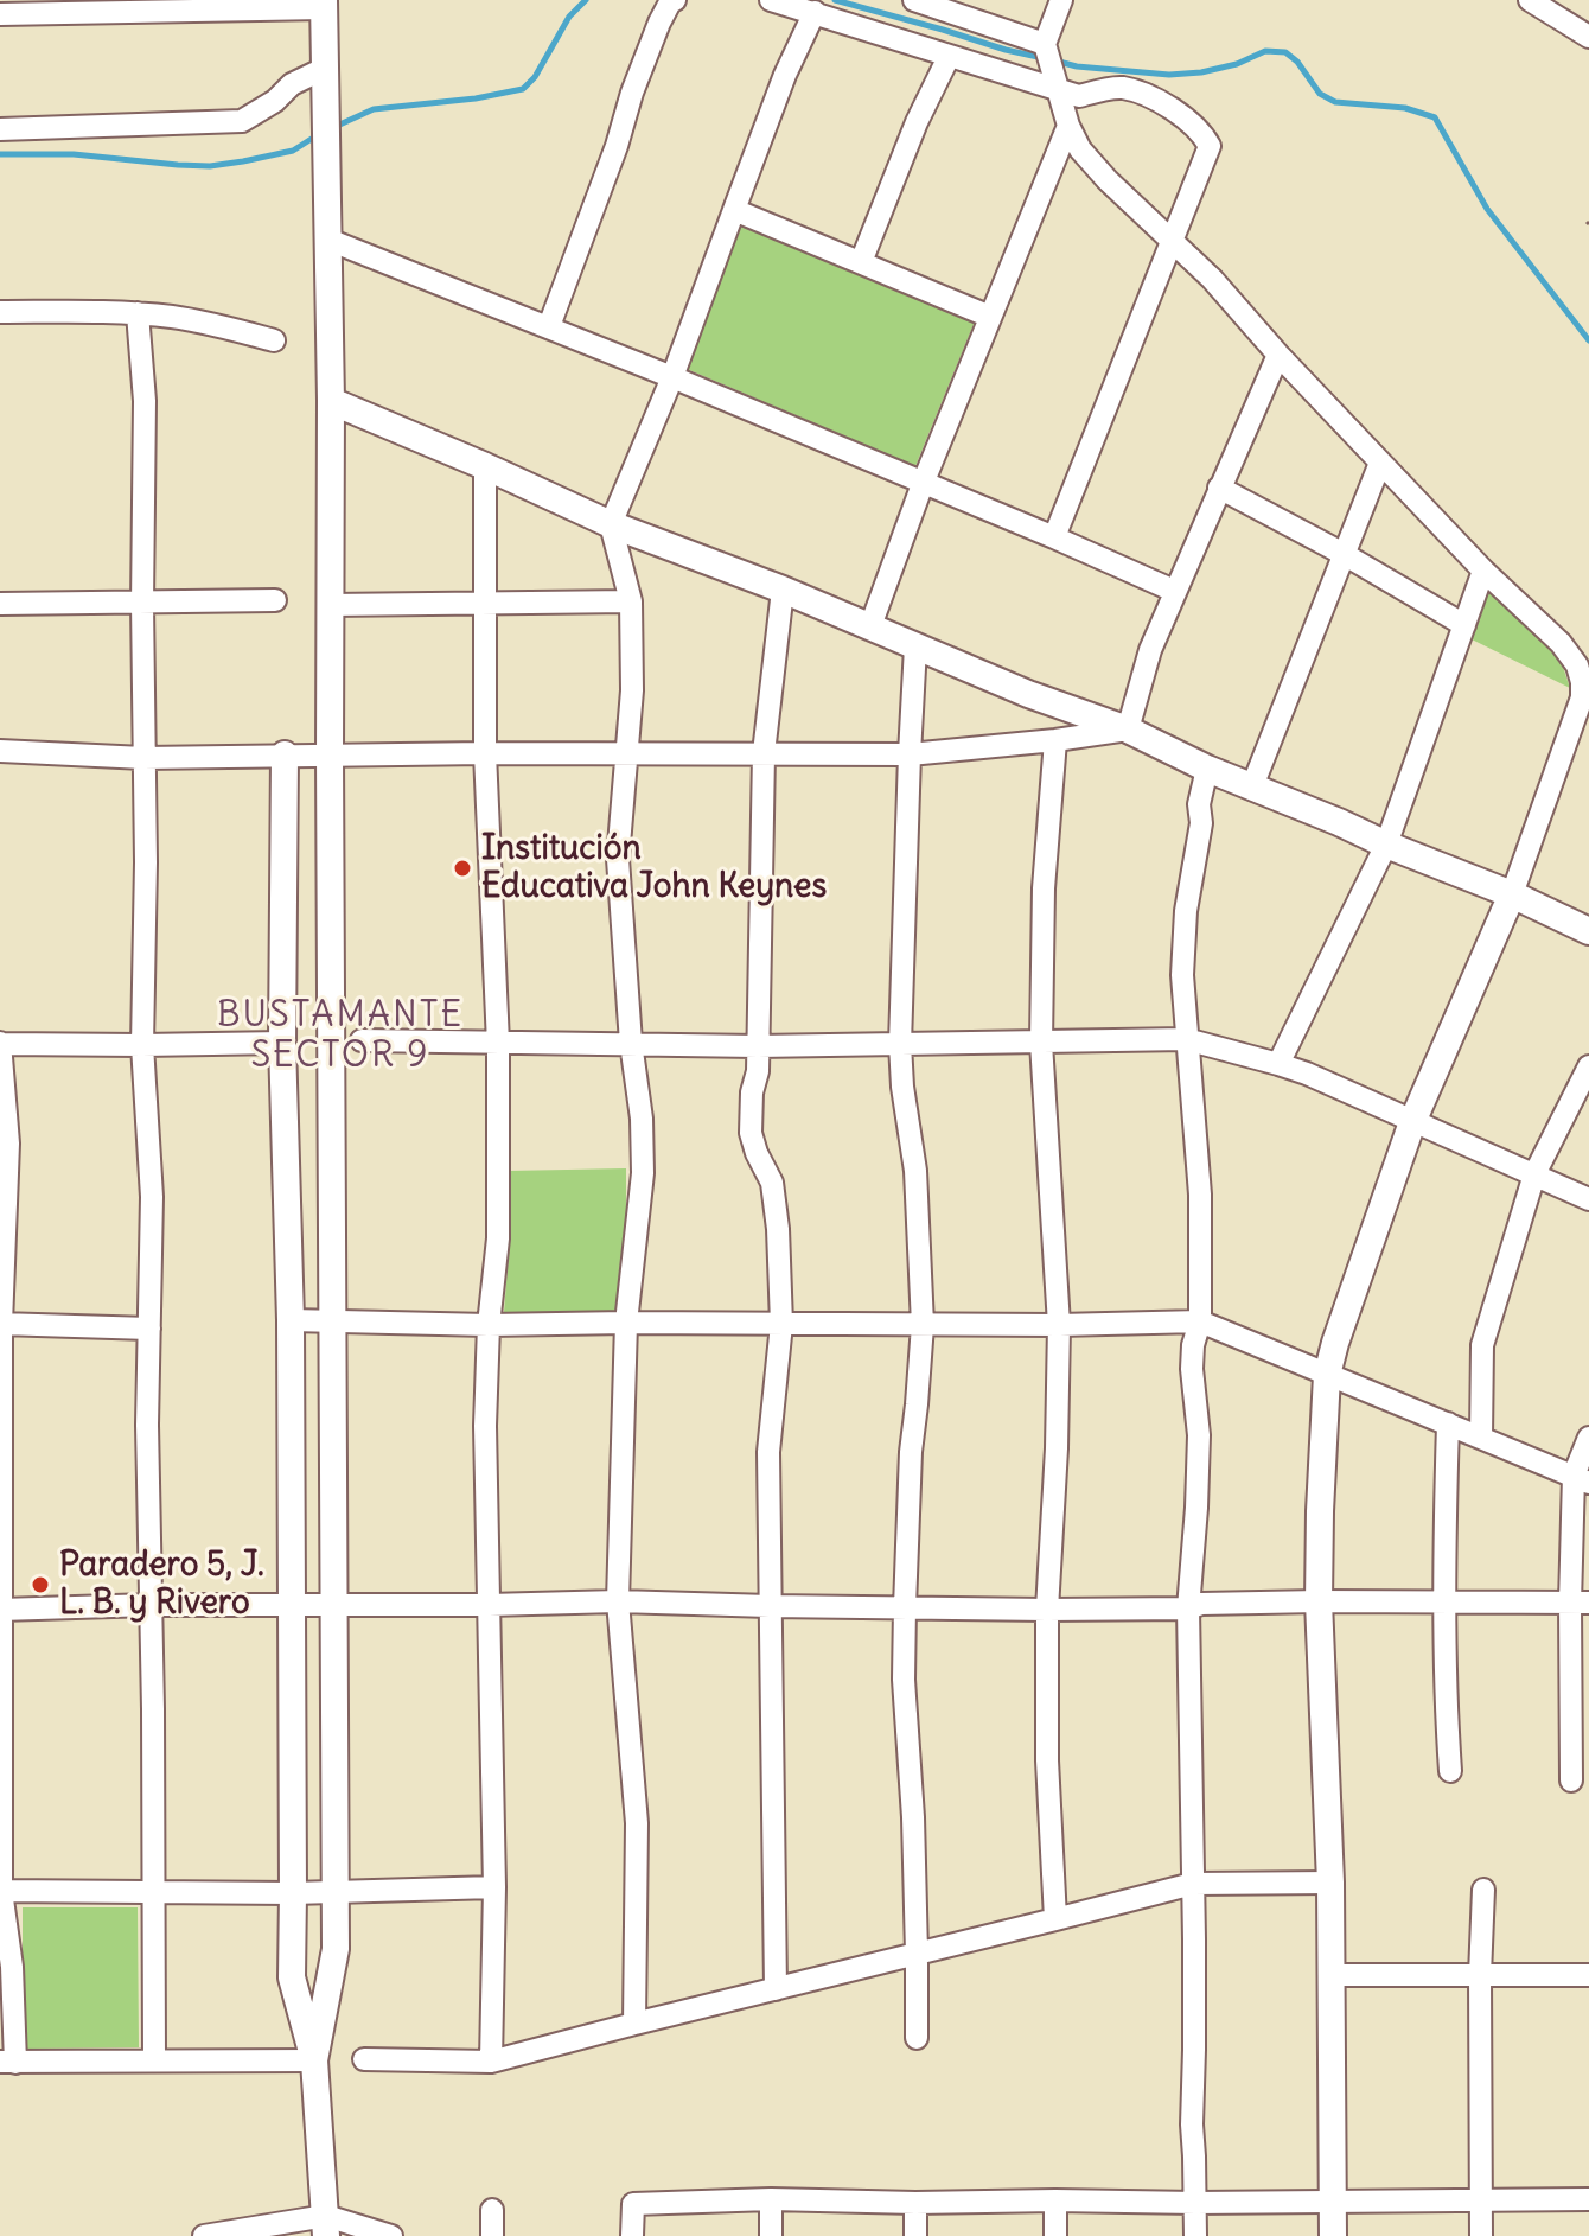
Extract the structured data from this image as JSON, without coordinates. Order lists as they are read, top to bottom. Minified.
{"districts":["BUSTAMANTE SECTOR 9"],"places":["Institución Educativa John Keynes","Paradero 5, J. L. B. y Rivero"]}
